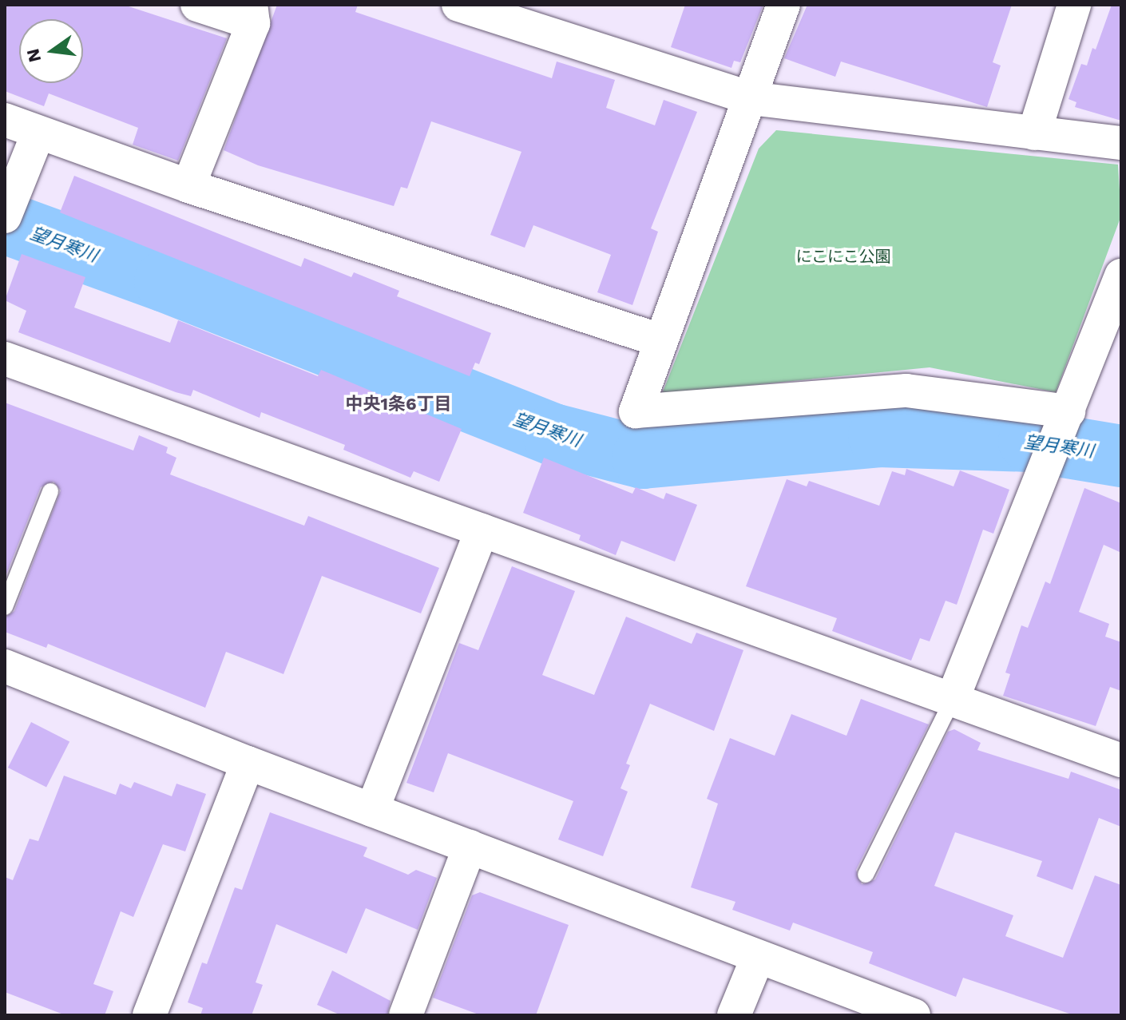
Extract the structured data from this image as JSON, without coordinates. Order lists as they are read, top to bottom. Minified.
{"districts":["中央1条6丁目"],"water":["望月寒川"],"parks":["にこにこ公園"],"north":"left"}
